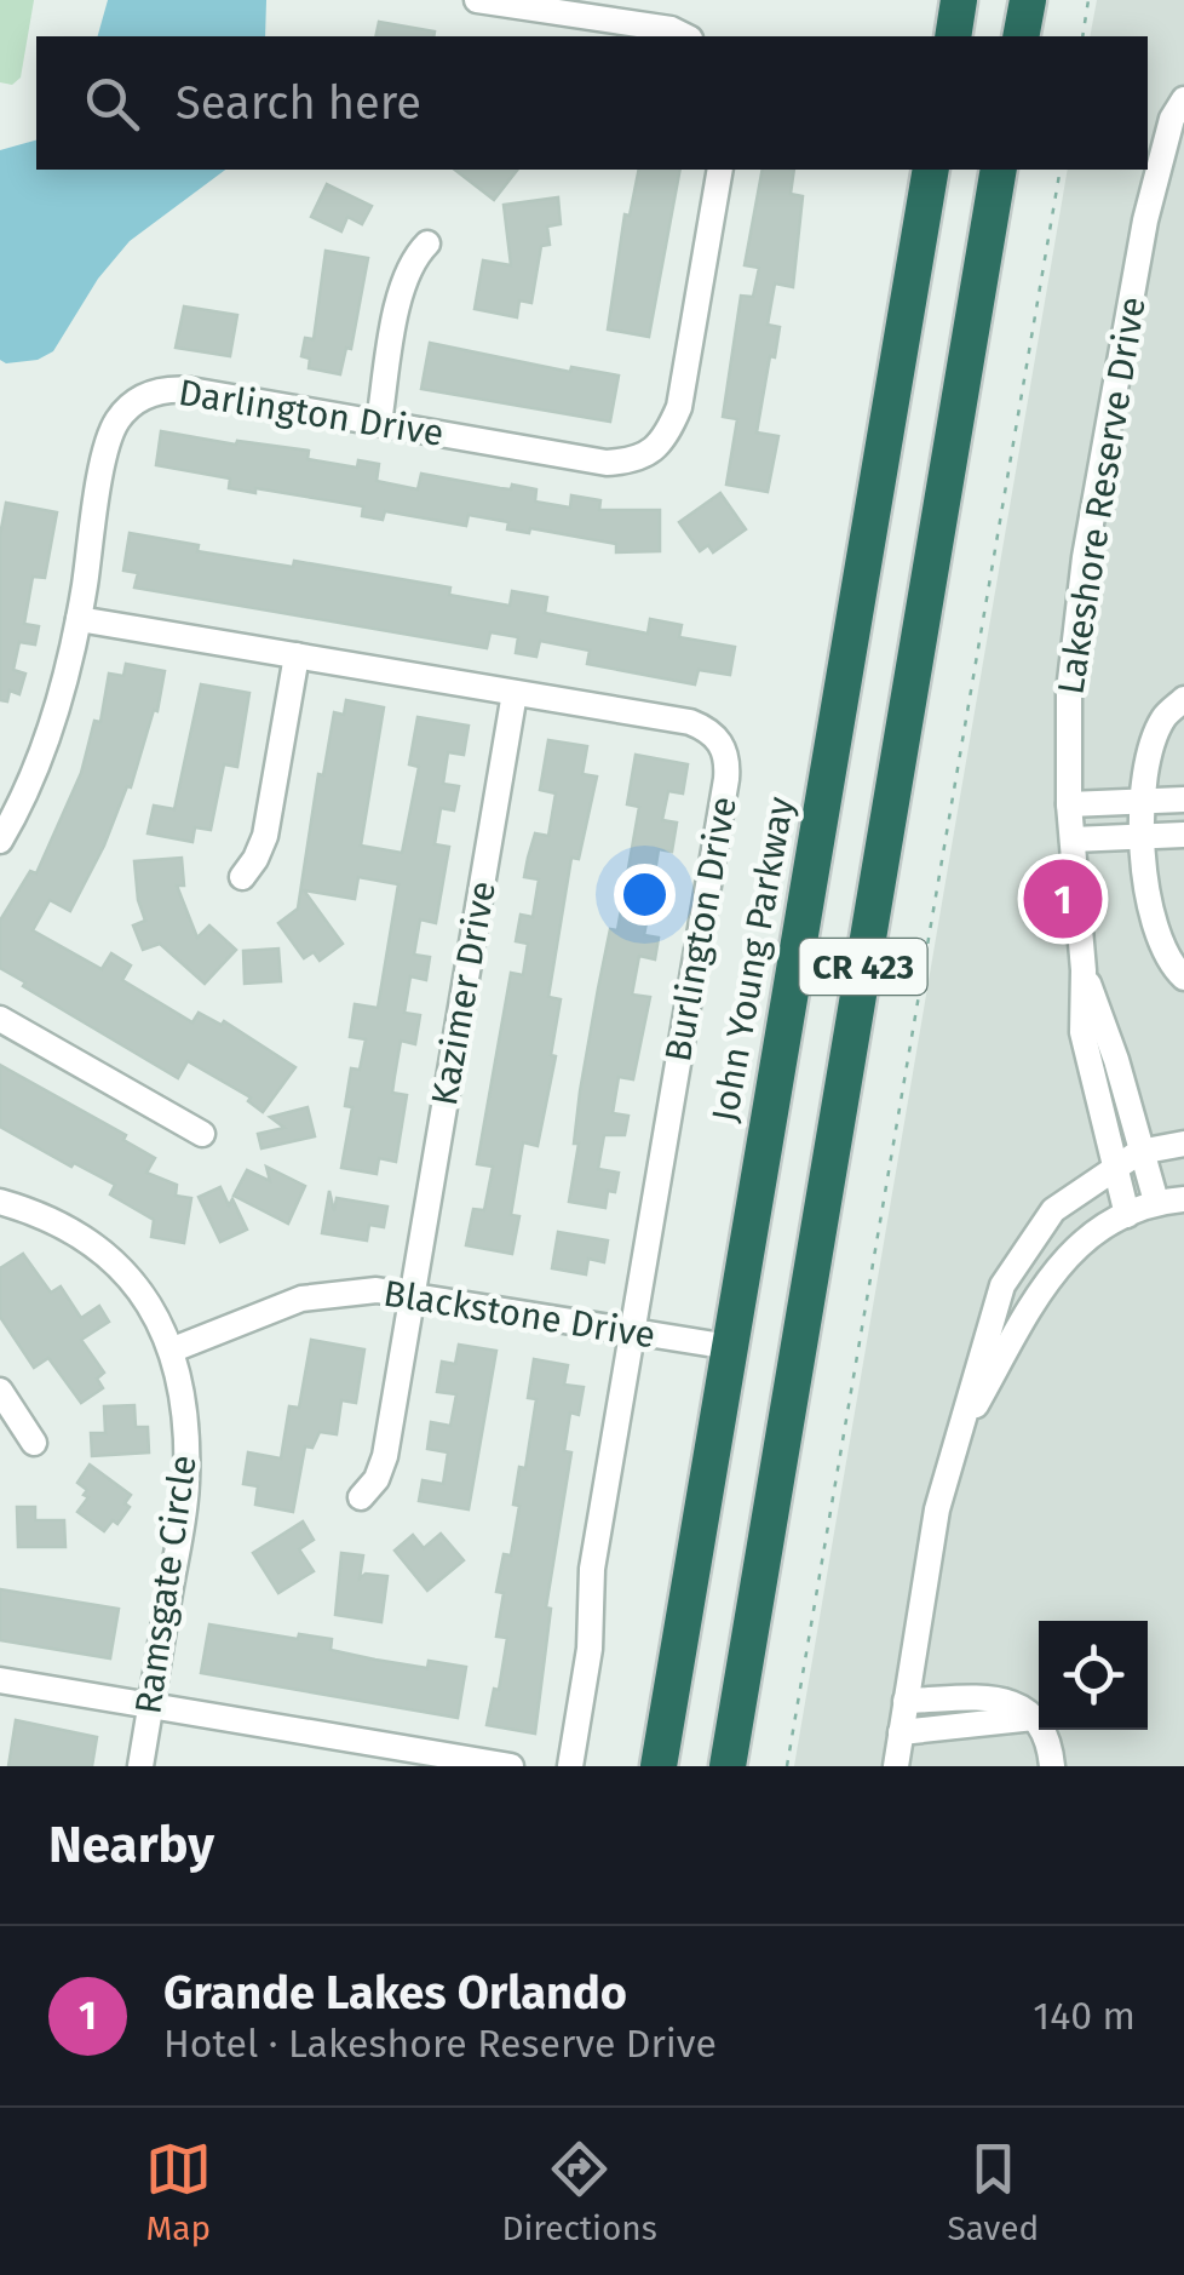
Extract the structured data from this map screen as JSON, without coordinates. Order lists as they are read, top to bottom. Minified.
{"streets":{"highway":["John Young Parkway","CR 423"],"street":["Darlington Drive","Lakeshore Reserve Drive","Burlington Drive","Kazimer Drive","Blackstone Drive","Ramsgate Circle"]},"crossings":[["Darlington Drive","Burlington Drive"],["Burlington Drive","Kazimer Drive"],["Burlington Drive","Blackstone Drive"],["John Young Parkway","Blackstone Drive"],["Kazimer Drive","Blackstone Drive"],["Blackstone Drive","Ramsgate Circle"]],"page":{"search":"Search here","pins":"1","heading":"Nearby","list":[{"mark":"1","name":"Grande Lakes Orlando","note":"Hotel · Lakeshore Reserve Drive","value":"140 m"}],"nav":["Map","Directions","Saved"]}}
